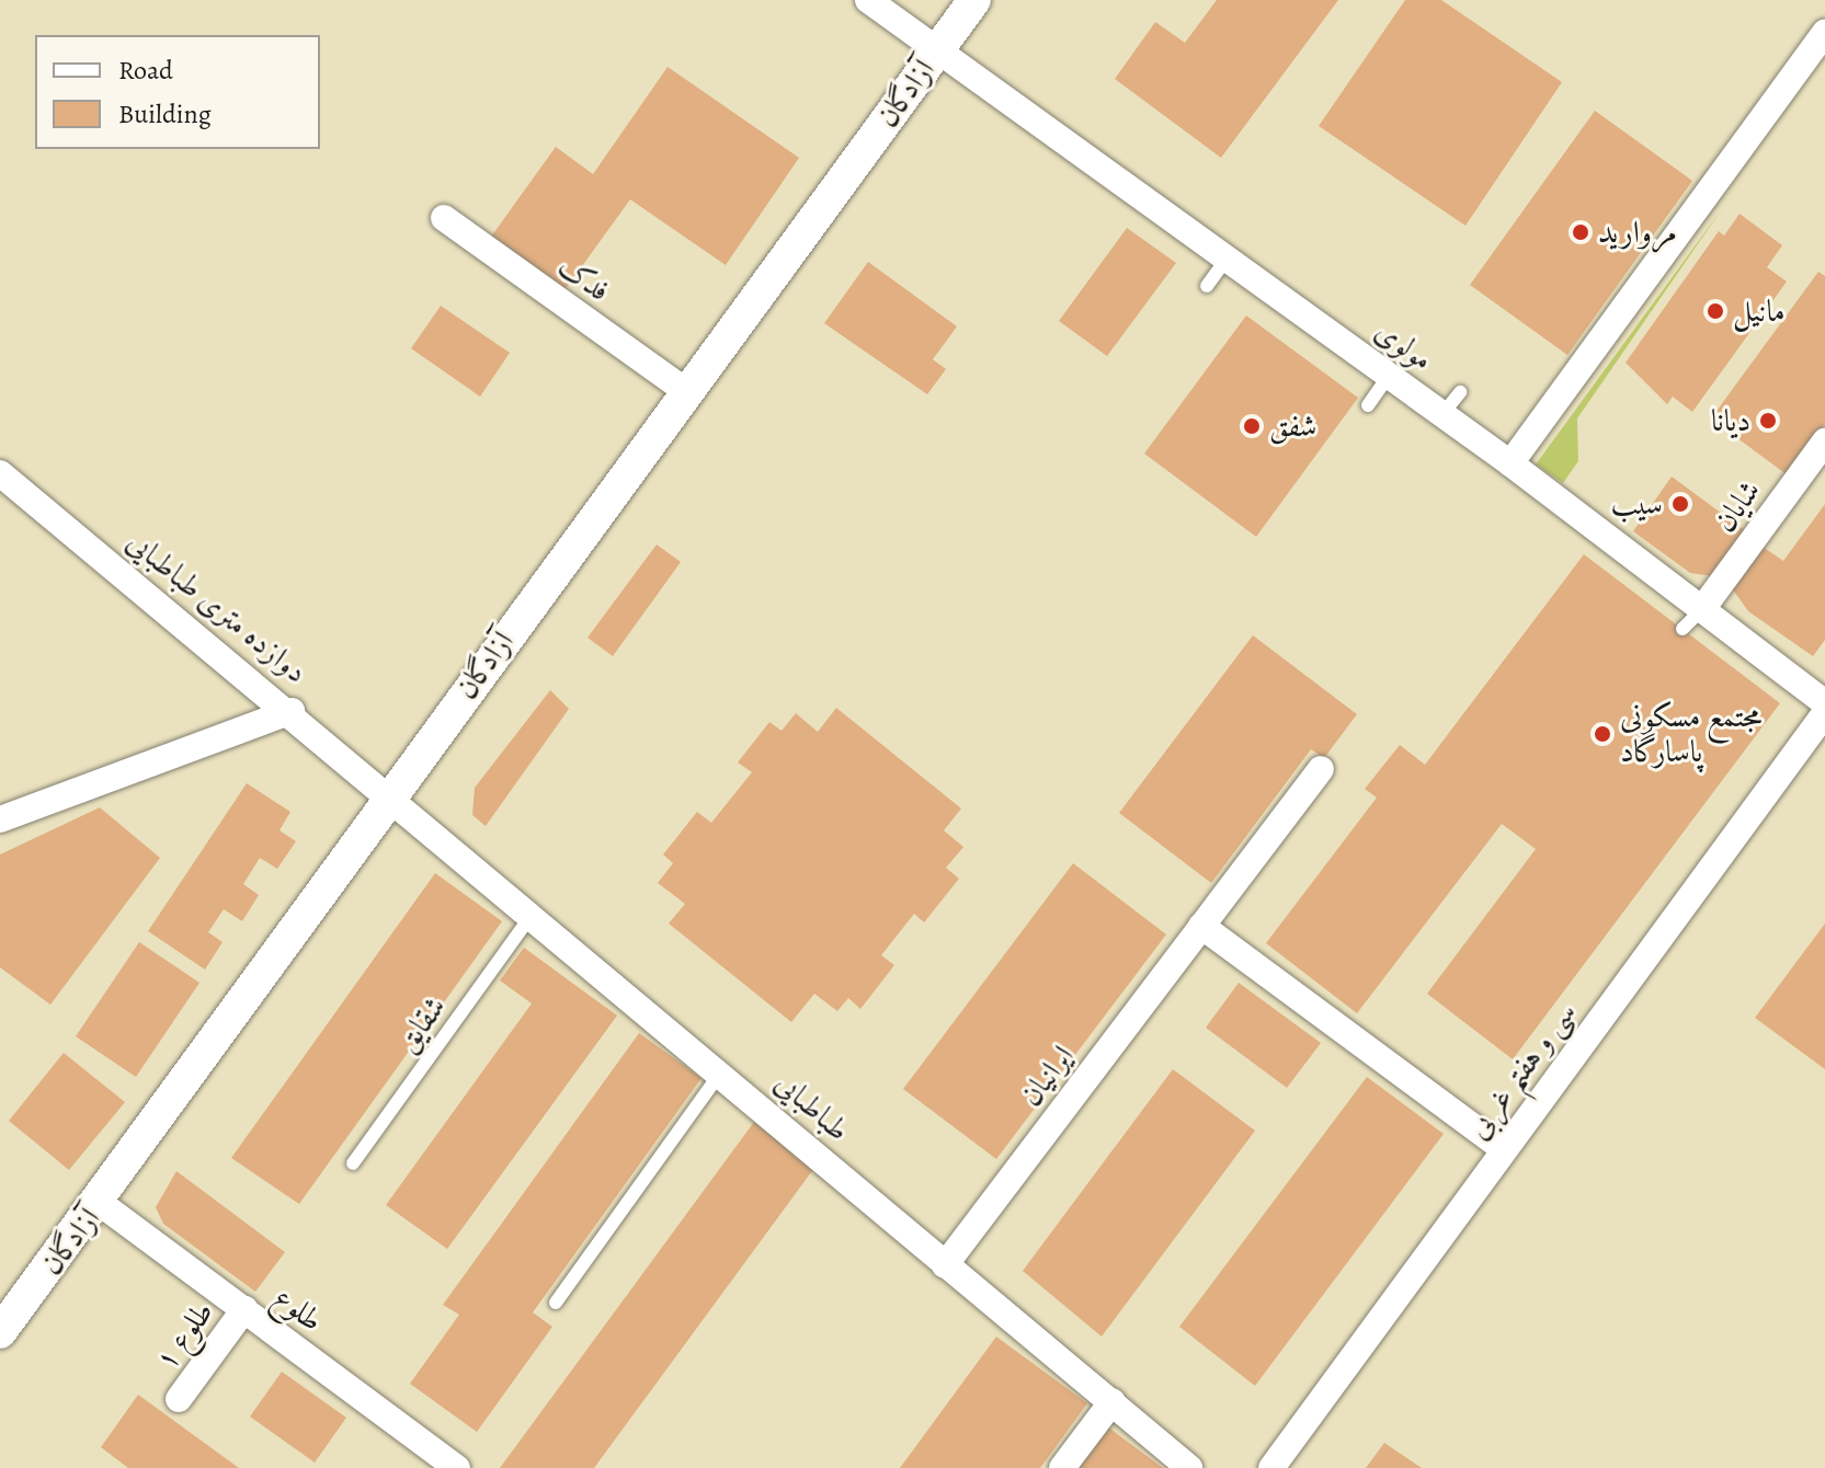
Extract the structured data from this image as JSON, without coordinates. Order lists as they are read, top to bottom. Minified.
{"streets":{"street":["آزادگان","فدک","مولوی","شایان","دوازده متری طباطبایی","سی و هفتم غربی","ایرانیان","طباطبایی","طلوع","طلوع ۱"],"lane":["شقایق"]},"crossings":[["آزادگان","فدک"],["آزادگان","مولوی"],["آزادگان","دوازده متری طباطبایی"],["آزادگان","طباطبایی"],["آزادگان","طلوع"],["مولوی","شایان"],["دوازده متری طباطبایی","طباطبایی"],["شقایق","طباطبایی"],["ایرانیان","طباطبایی"],["طلوع","طلوع ۱"]],"places":["مروارید","مانیل","دیانا","شفق","سیب","مجتمع مسکونی پاسارگاد"],"legend":["Road","Building"]}
